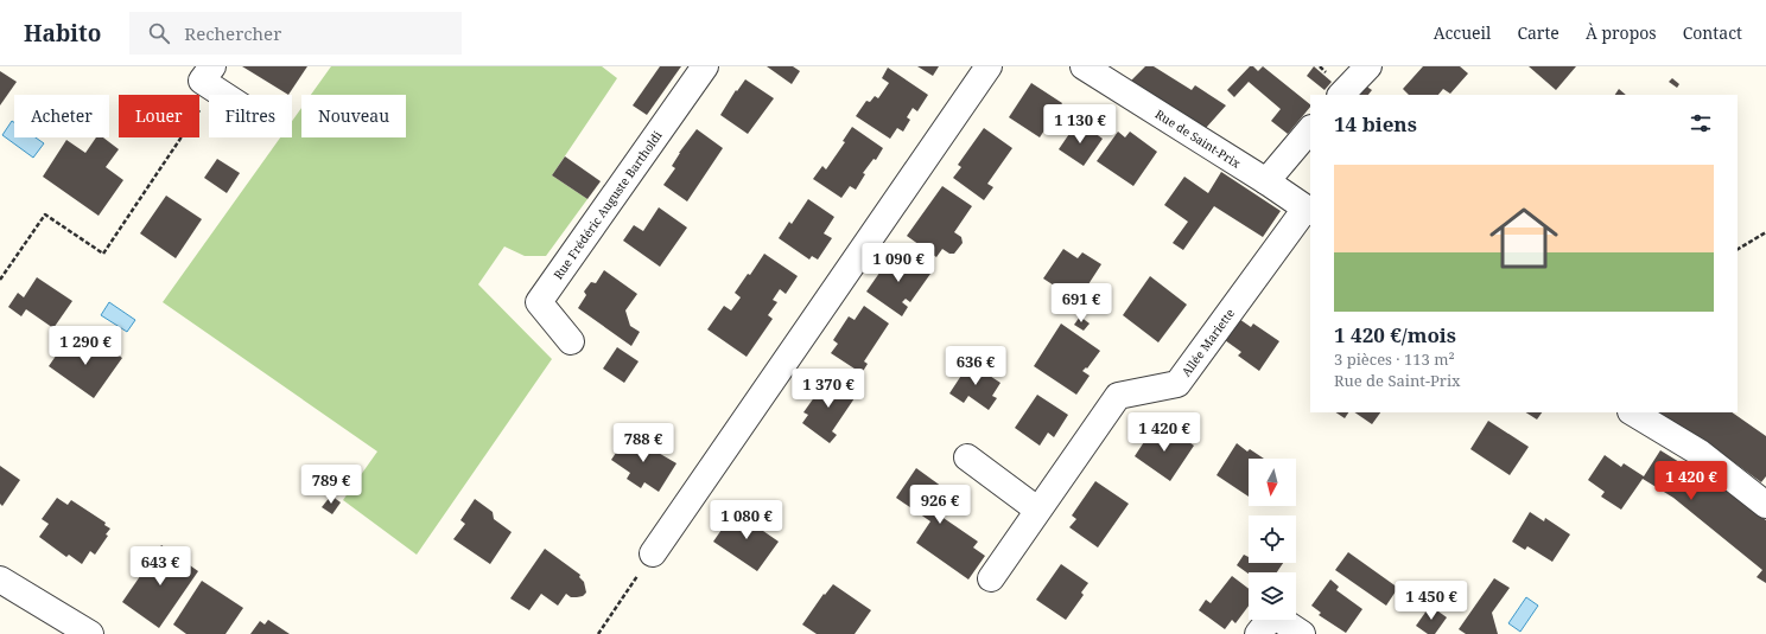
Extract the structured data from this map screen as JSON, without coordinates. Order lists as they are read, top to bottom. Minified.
{"streets":{"street":["Rue de Saint-Prix","Rue Frédéric Auguste Bartholdi","Allée Mariette"]},"crossings":[["Rue de Saint-Prix","Allée Mariette"]],"north":"bottom","page":{"header":"Habito","search":"Rechercher","nav":["Accueil","Carte","À propos","Contact"],"chip":["Acheter","Louer","Filtres","Nouveau"],"heading":"14 biens","price":["1 130 €","1 090 €","691 €","1 290 €","636 €","1 370 €","1 420 €","788 €","1 420 €","789 €","926 €","1 080 €","643 €","1 450 €"],"list":[{"name":"1 420 €/mois","note":"3 pièces · 113 m² · Rue de Saint-Prix"}]}}
